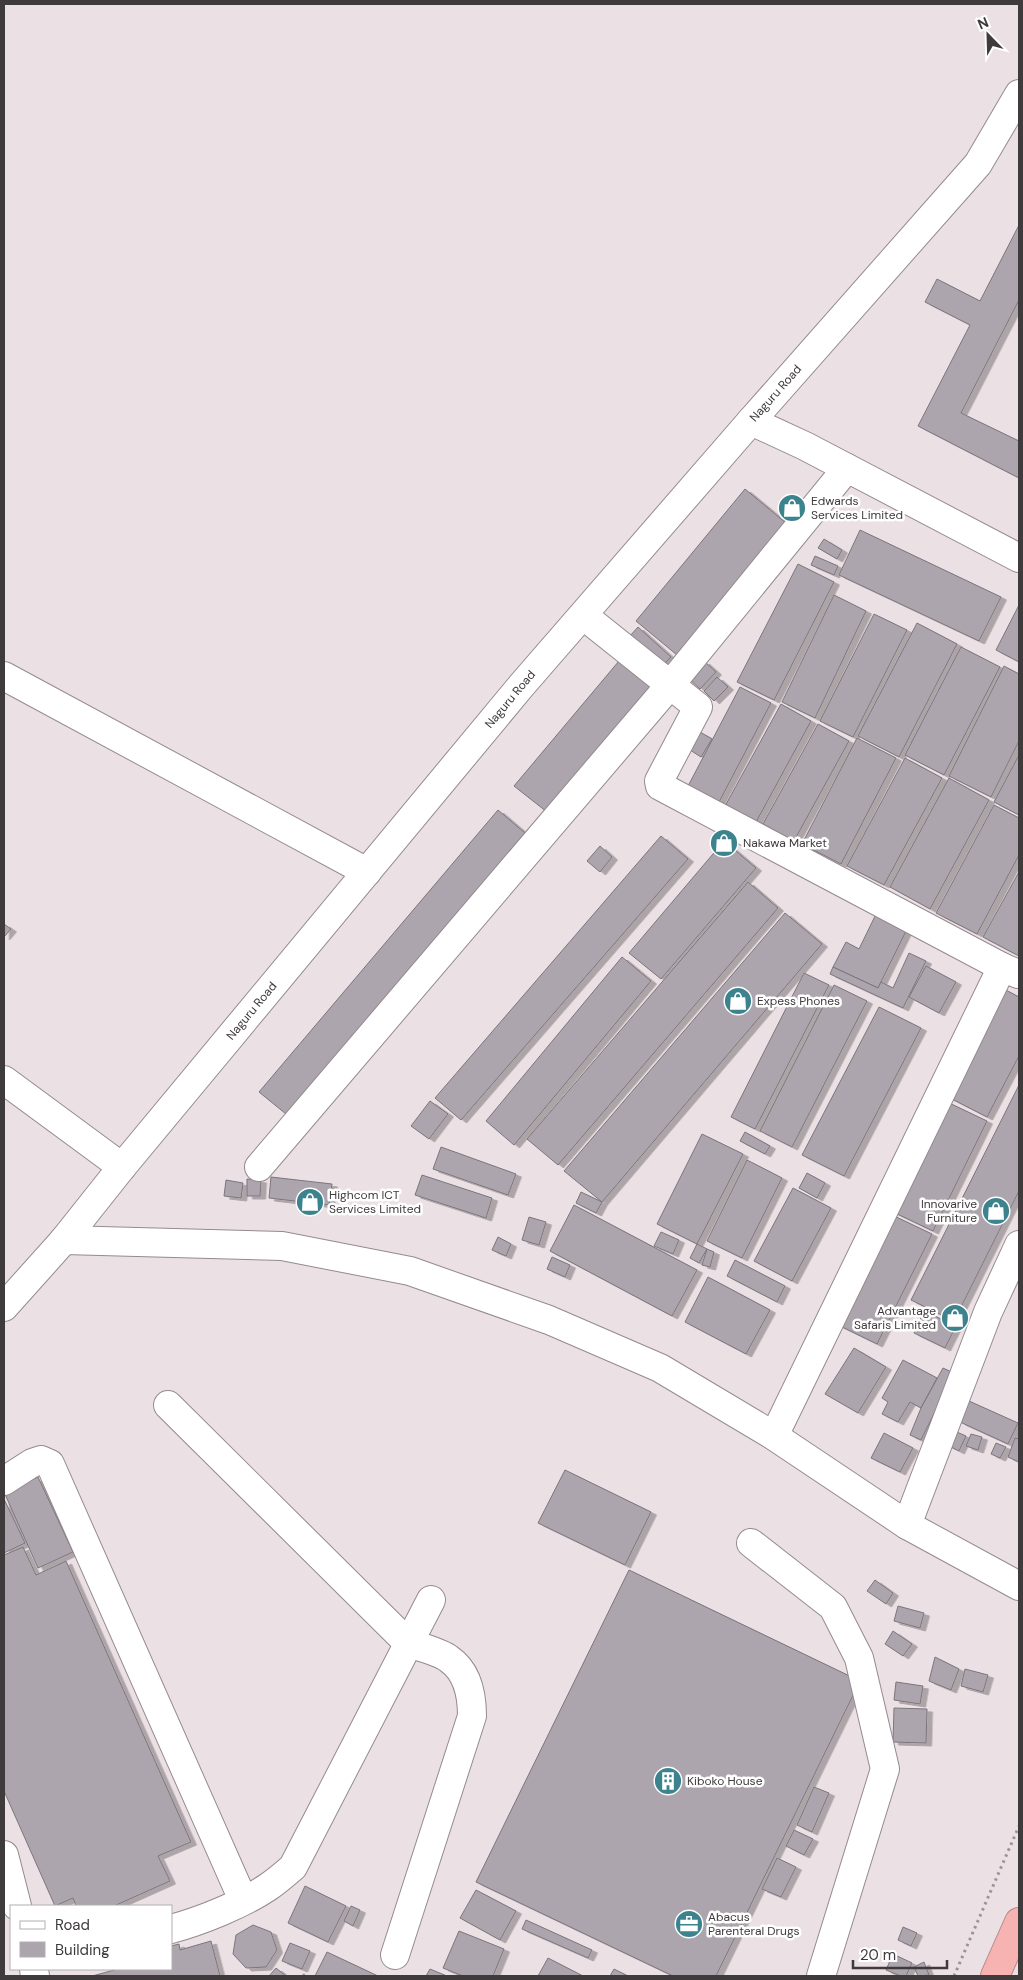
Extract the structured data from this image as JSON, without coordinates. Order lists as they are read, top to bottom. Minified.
{"streets":{"street":["Naguru Road"]},"places":{"shop":["Edwards Services Limited","Nakawa Market","Expess Phones","Highcom ICT Services Limited","Innovarive Furniture","Advantage Safaris Limited"],"building":["Kiboko House"],"office":["Abacus Parenteral Drugs"]},"legend":["Road","Building"],"scale_bar":"20 m","north":"top left"}
